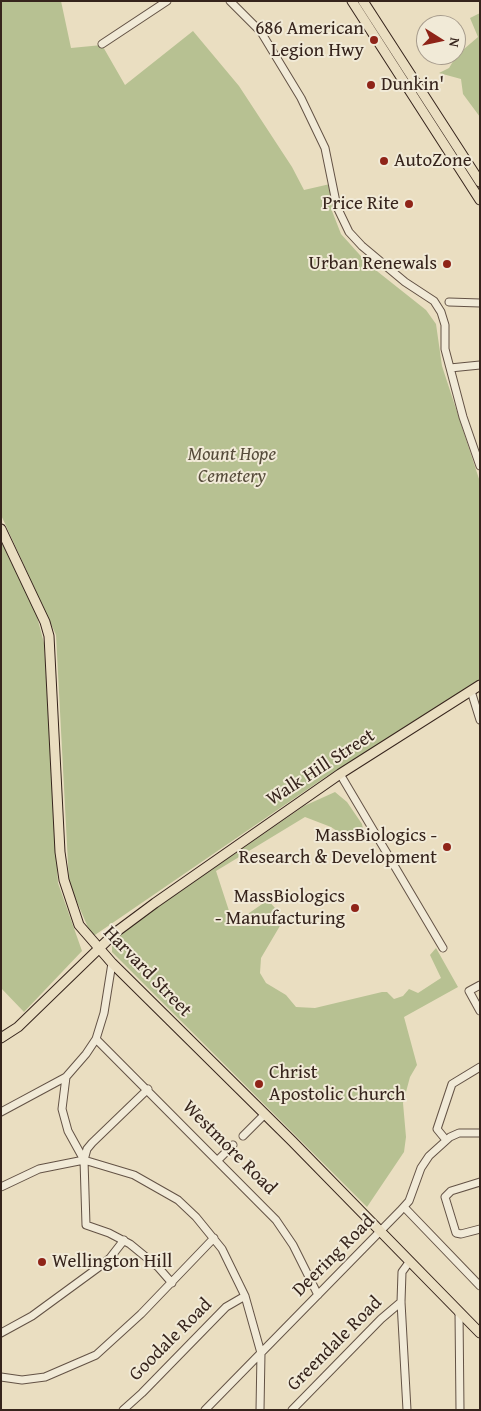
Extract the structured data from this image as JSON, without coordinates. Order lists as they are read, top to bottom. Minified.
{"streets":{"main road":["Walk Hill Street","Harvard Street"],"street":["Westmore Road","Deering Road","Goodale Road","Greendale Road"]},"crossings":[["Walk Hill Street","Harvard Street"],["Harvard Street","Deering Road"],["Westmore Road","Deering Road"]],"parks":["Mount Hope Cemetery"],"places":["686 American Legion Hwy","Dunkin'","AutoZone","Price Rite","Urban Renewals","MassBiologics - Research & Development","MassBiologics - Manufacturing","Christ Apostolic Church","Wellington Hill"],"north":"right"}
